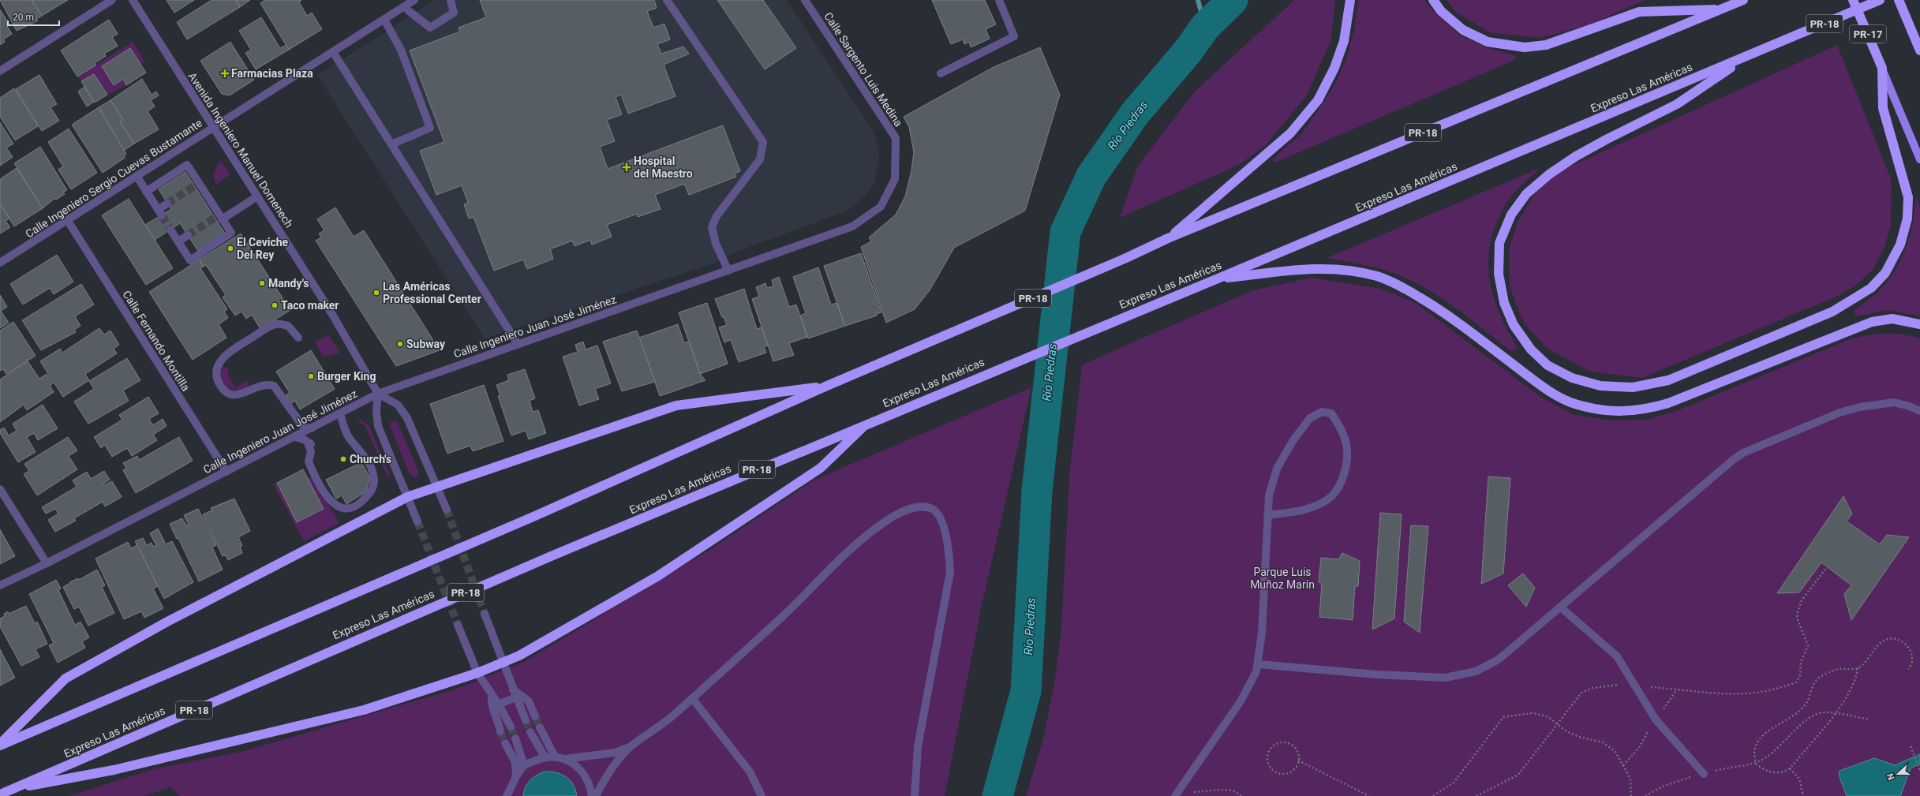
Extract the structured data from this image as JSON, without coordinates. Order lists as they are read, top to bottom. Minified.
{"streets":{"highway":["PR-18","PR-17","Expreso Las Américas"],"street":["Calle Sargento Luis Medina","Avenida Ingeniero Manuel Domenech","Calle Ingeniero Sergio Cuevas Bustamante","Calle Ingeniero Juan José Jiménez","Calle Fernando Montilla"]},"crossings":[["Calle Sargento Luis Medina","Calle Ingeniero Juan José Jiménez"],["Avenida Ingeniero Manuel Domenech","Calle Ingeniero Sergio Cuevas Bustamante"],["Avenida Ingeniero Manuel Domenech","Calle Ingeniero Juan José Jiménez"],["Calle Ingeniero Sergio Cuevas Bustamante","Calle Fernando Montilla"],["Calle Ingeniero Juan José Jiménez","Calle Fernando Montilla"]],"water":["Río Piedras"],"parks":["Parque Luis Muñoz Marín"],"places":{"health":["Farmacias Plaza","Hospital del Maestro"],"other":["El Ceviche Del Rey","Mandy's","Las Américas Professional Center","Taco maker","Subway","Burger King","Church's"]},"scale_bar":"20 m","north":"left"}
